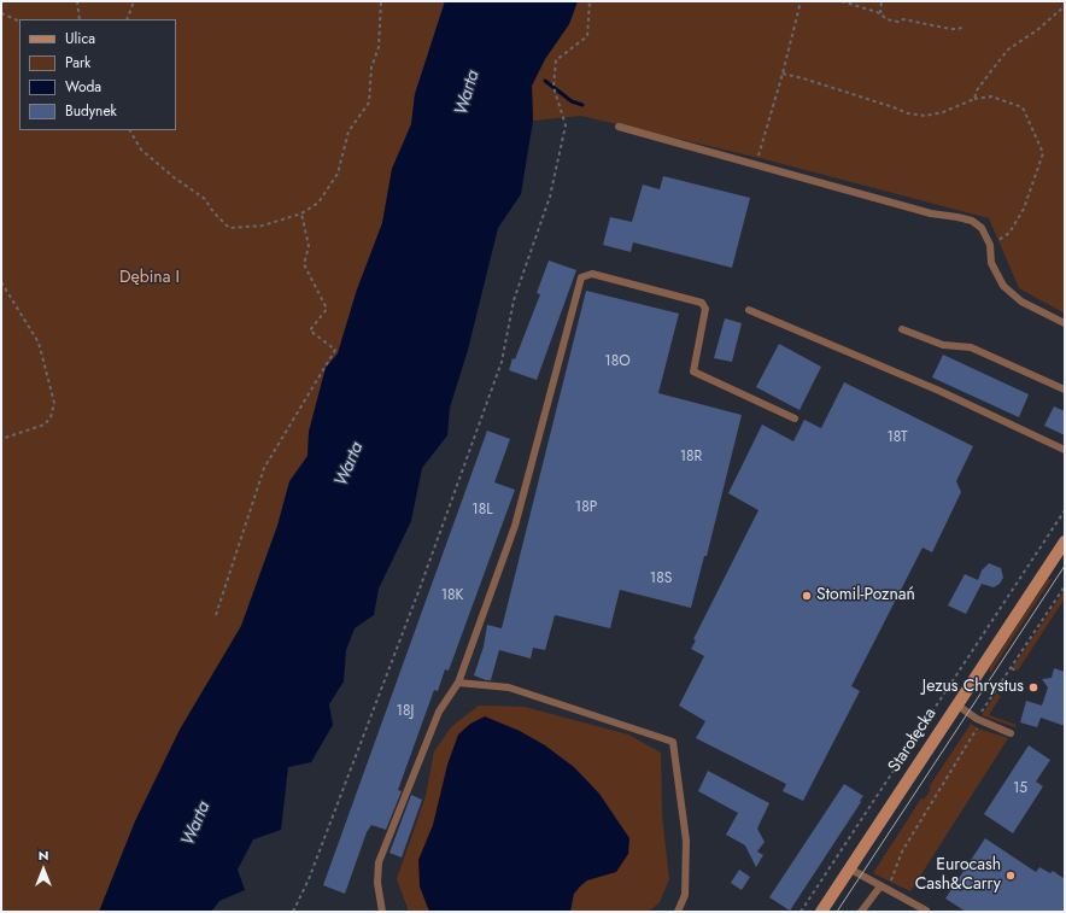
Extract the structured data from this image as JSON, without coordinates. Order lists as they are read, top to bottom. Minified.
{"streets":{"street":["Starołęcka"]},"water":["Warta"],"parks":["Dębina I"],"places":["Stomil-Poznań","Jezus Chrystus","Eurocash Cash&Carry"],"house_numbers":["18O","18T","18R","18P","18L","18S","18K","18J","15"],"legend":["Ulica","Park","Woda","Budynek"],"north":"top"}
